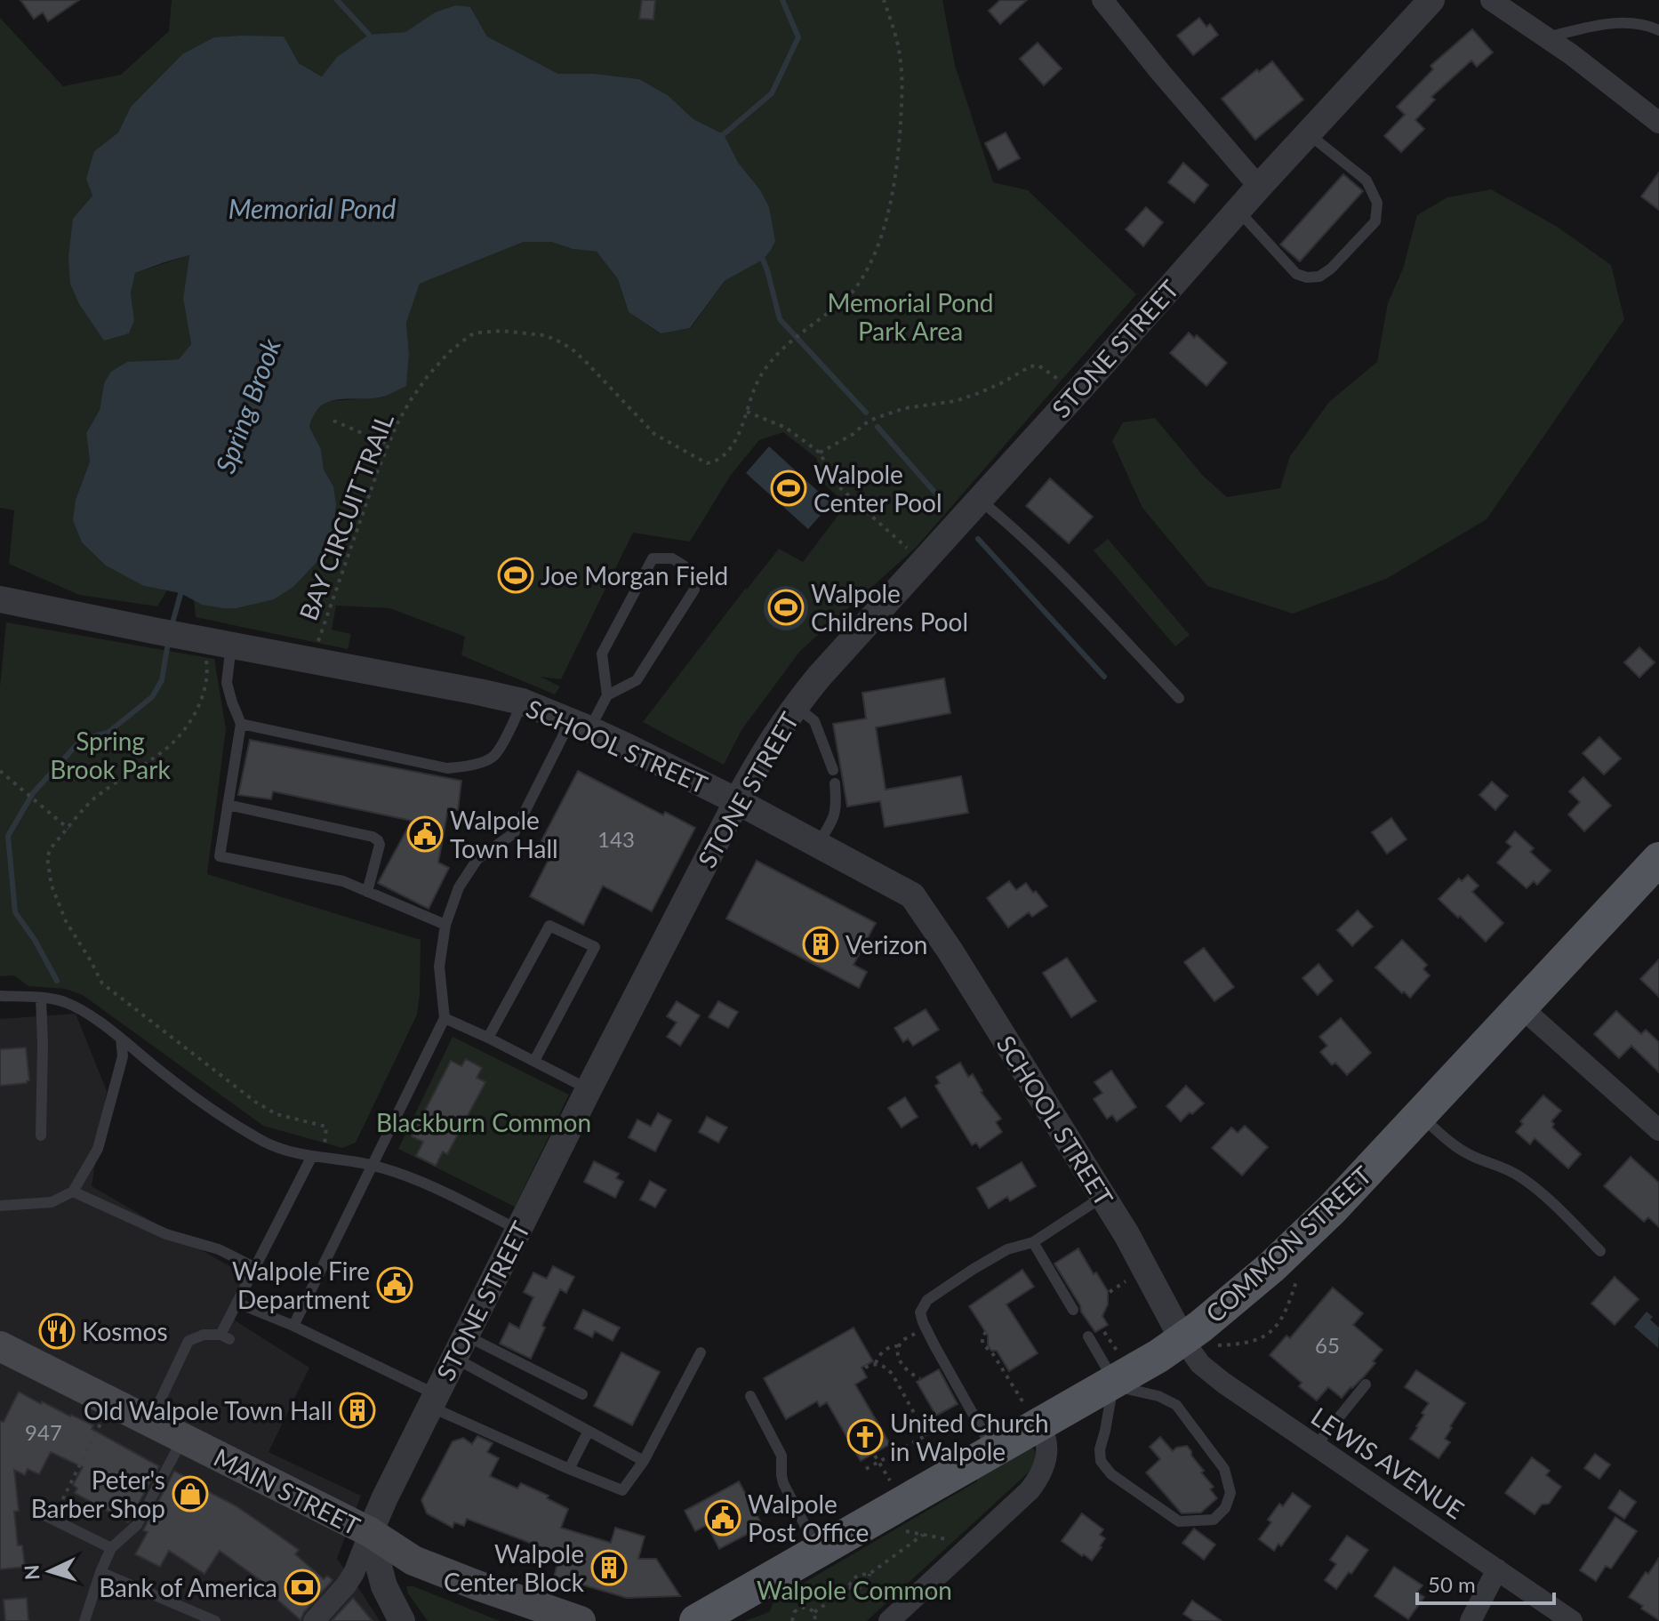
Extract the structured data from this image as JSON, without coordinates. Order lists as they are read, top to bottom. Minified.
{"streets":{"main road":["COMMON STREET","MAIN STREET"],"street":["STONE STREET","SCHOOL STREET","LEWIS AVENUE"],"path":["BAY CIRCUIT TRAIL"]},"crossings":[["STONE STREET","SCHOOL STREET"],["STONE STREET","MAIN STREET"],["BAY CIRCUIT TRAIL","SCHOOL STREET"],["SCHOOL STREET","COMMON STREET"],["SCHOOL STREET","LEWIS AVENUE"],["COMMON STREET","LEWIS AVENUE"]],"water":["Memorial Pond","Spring Brook"],"parks":["Memorial Pond Park Area","Spring Brook Park","Blackburn Common","Walpole Common"],"places":{"sports":["Walpole Center Pool","Joe Morgan Field","Walpole Childrens Pool"],"public building":["Walpole Town Hall","Walpole Fire Department","Walpole Post Office"],"building":["Verizon","Old Walpole Town Hall","Walpole Center Block"],"restaurant":["Kosmos"],"church":["United Church in Walpole"],"shop":["Peter's Barber Shop"],"bank":["Bank of America"]},"house_numbers":["143","65","947"],"scale_bar":"50 m","north":"left"}
